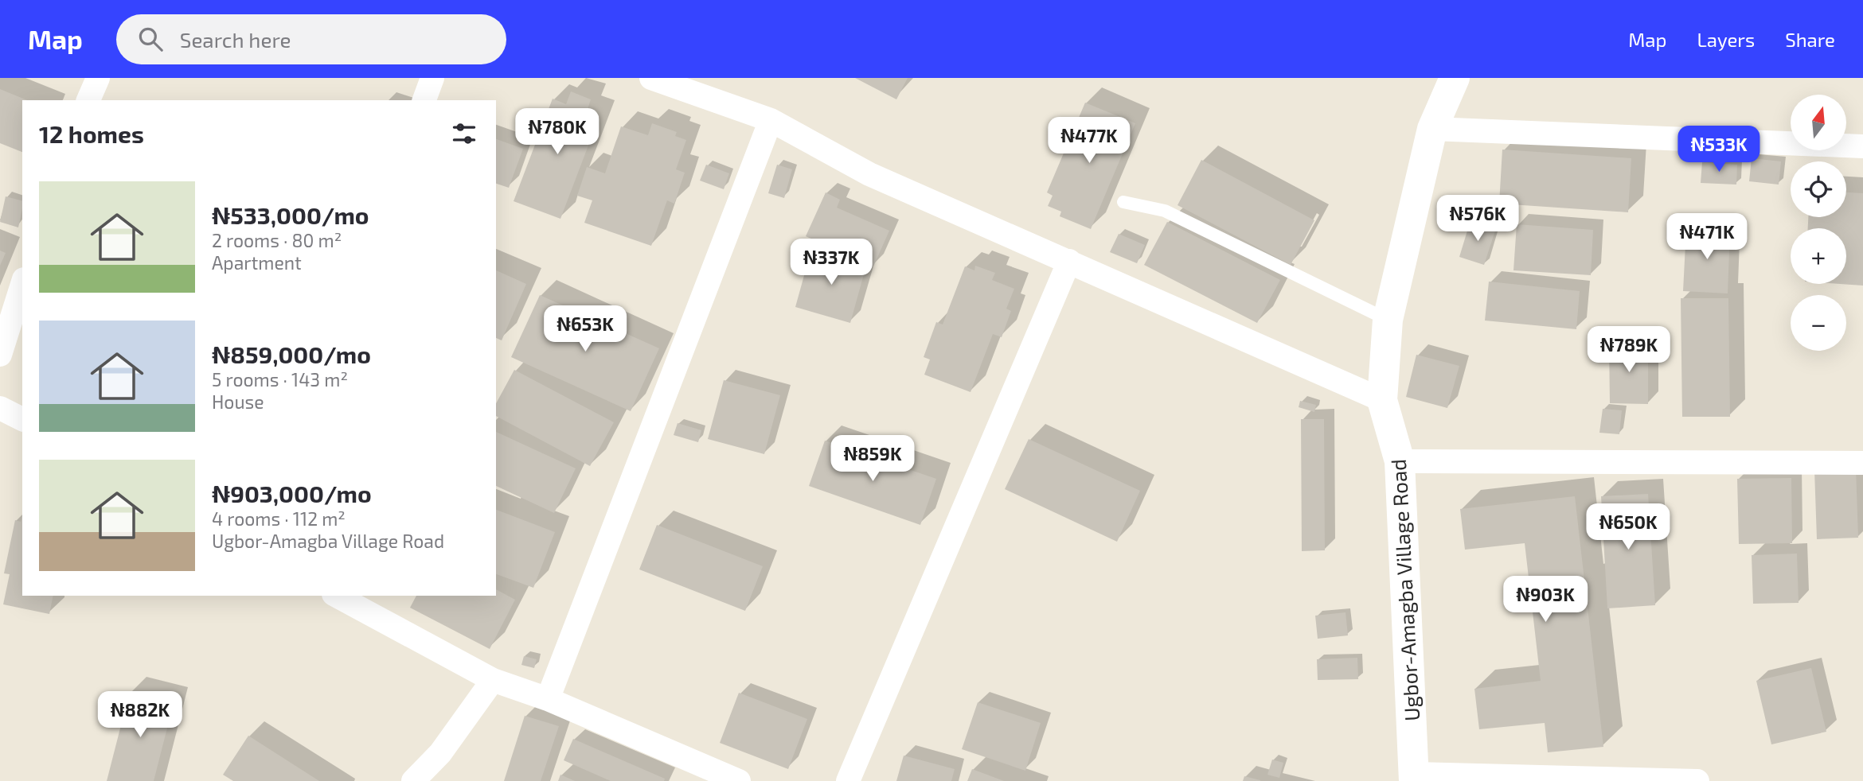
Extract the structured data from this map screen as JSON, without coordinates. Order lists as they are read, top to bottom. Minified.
{"streets":{"street":["Ugbor-Amagba Village Road"]},"north":"top","page":{"header":"Map","search":"Search here","nav":["Map","Layers","Share"],"map_buttons":["+","−"],"heading":"12 homes","price":["₦780K","₦477K","₦533K","₦576K","₦471K","₦337K","₦653K","₦789K","₦859K","₦650K","₦903K","₦882K"],"list":[{"name":"₦533,000/mo","note":"2 rooms · 80 m² · Apartment"},{"name":"₦859,000/mo","note":"5 rooms · 143 m² · House"},{"name":"₦903,000/mo","note":"4 rooms · 112 m² · Ugbor-Amagba Village Road"}]}}
